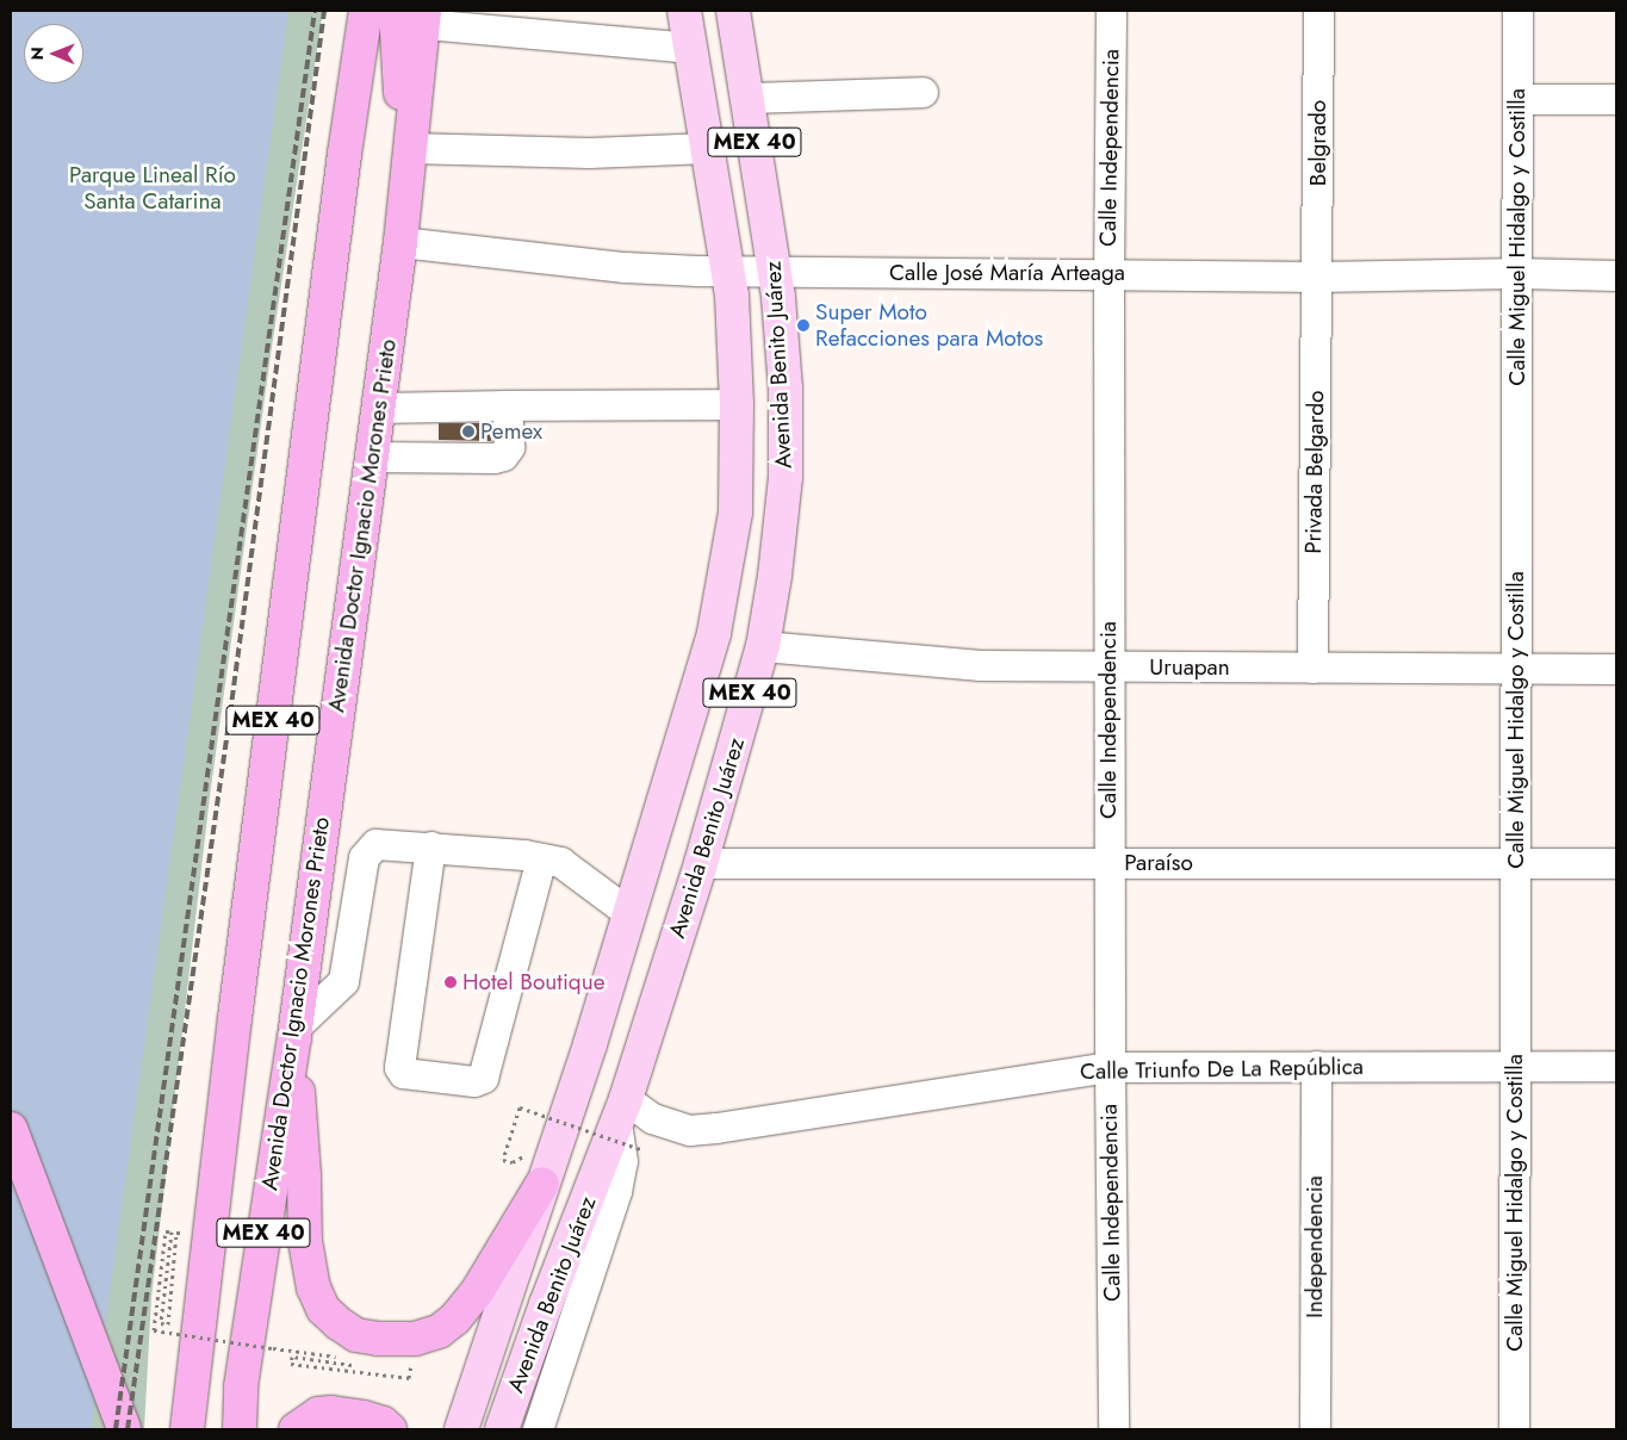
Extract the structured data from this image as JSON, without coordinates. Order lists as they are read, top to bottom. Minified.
{"streets":{"highway":["MEX 40","Avenida Doctor Ignacio Morones Prieto"],"main road":["Avenida Benito Juárez"],"street":["Belgrado","Calle Independencia","Calle Miguel Hidalgo y Costilla","Calle José María Arteaga","Privada Belgardo","Uruapan","Paraíso","Calle Triunfo De La República","Independencia"]},"crossings":[["Belgrado","Calle José María Arteaga"],["Belgrado","Privada Belgardo"],["Calle Independencia","Calle José María Arteaga"],["Calle Independencia","Uruapan"],["Calle Independencia","Paraíso"],["Calle Independencia","Calle Triunfo De La República"],["Calle Miguel Hidalgo y Costilla","Calle José María Arteaga"],["Calle Miguel Hidalgo y Costilla","Uruapan"],["Calle Miguel Hidalgo y Costilla","Paraíso"],["Calle Miguel Hidalgo y Costilla","Calle Triunfo De La República"],["Calle José María Arteaga","Avenida Benito Juárez"],["Calle José María Arteaga","Privada Belgardo"],["Calle José María Arteaga","Avenida Doctor Ignacio Morones Prieto"],["Avenida Benito Juárez","Uruapan"],["Avenida Benito Juárez","Paraíso"],["Avenida Benito Juárez","Calle Triunfo De La República"],["Privada Belgardo","Uruapan"],["Calle Triunfo De La República","Independencia"]],"parks":["Parque Lineal Río Santa Catarina"],"places":["Super Moto Refacciones para Motos","Pemex","Hotel Boutique"],"north":"left"}
